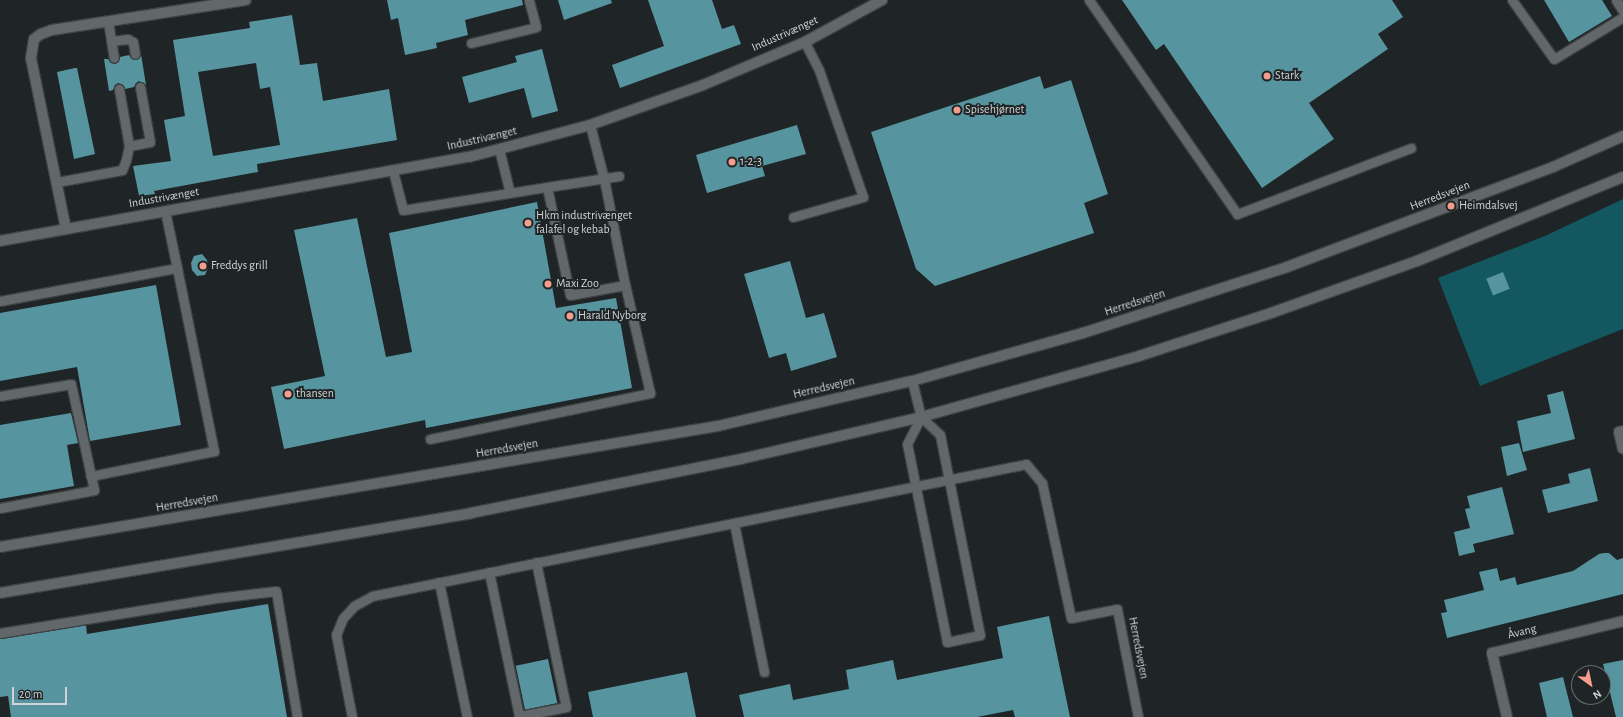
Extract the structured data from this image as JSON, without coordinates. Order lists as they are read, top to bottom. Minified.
{"streets":{"street":["Industrivænget","Herredsvejen","Åvang"]},"places":["Stark","Spisehjørnet","1-2-3","Heimdalsvej","Hkm industrivænget falafel og kebab","Freddys grill","Maxi Zoo","Harald Nyborg","thansen"],"scale_bar":"20 m","north":"bottom right"}
